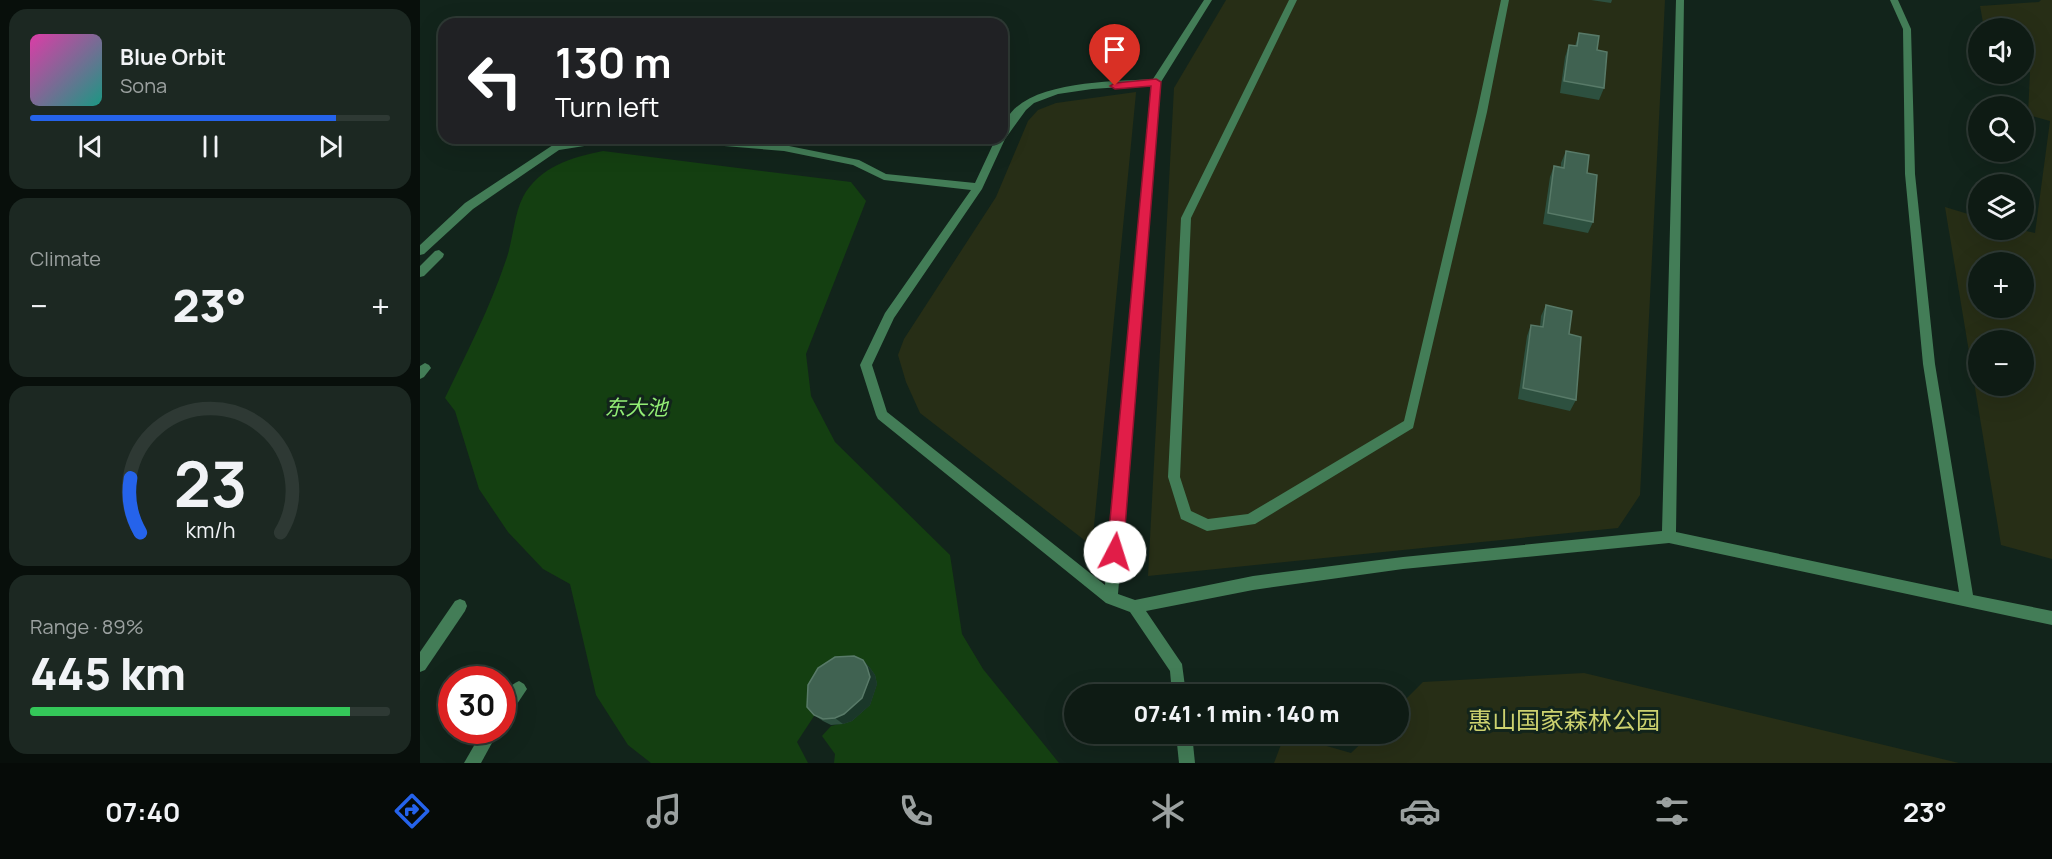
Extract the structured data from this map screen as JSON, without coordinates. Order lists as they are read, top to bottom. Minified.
{"water":["东大池"],"parks":["惠山国家森林公园"],"page":{"map_buttons":["+","−"],"turn":["130 m","Turn left"],"song":["Blue Orbit","Sona"],"tile":["Climate",["Range · 89%","445 km"]],"heat":["−","23°","+"],"limit":"30","trip":"07:41 · 1 min · 140 m","tabs":["07:40","23°"],"gauge":["23","km/h"]}}
